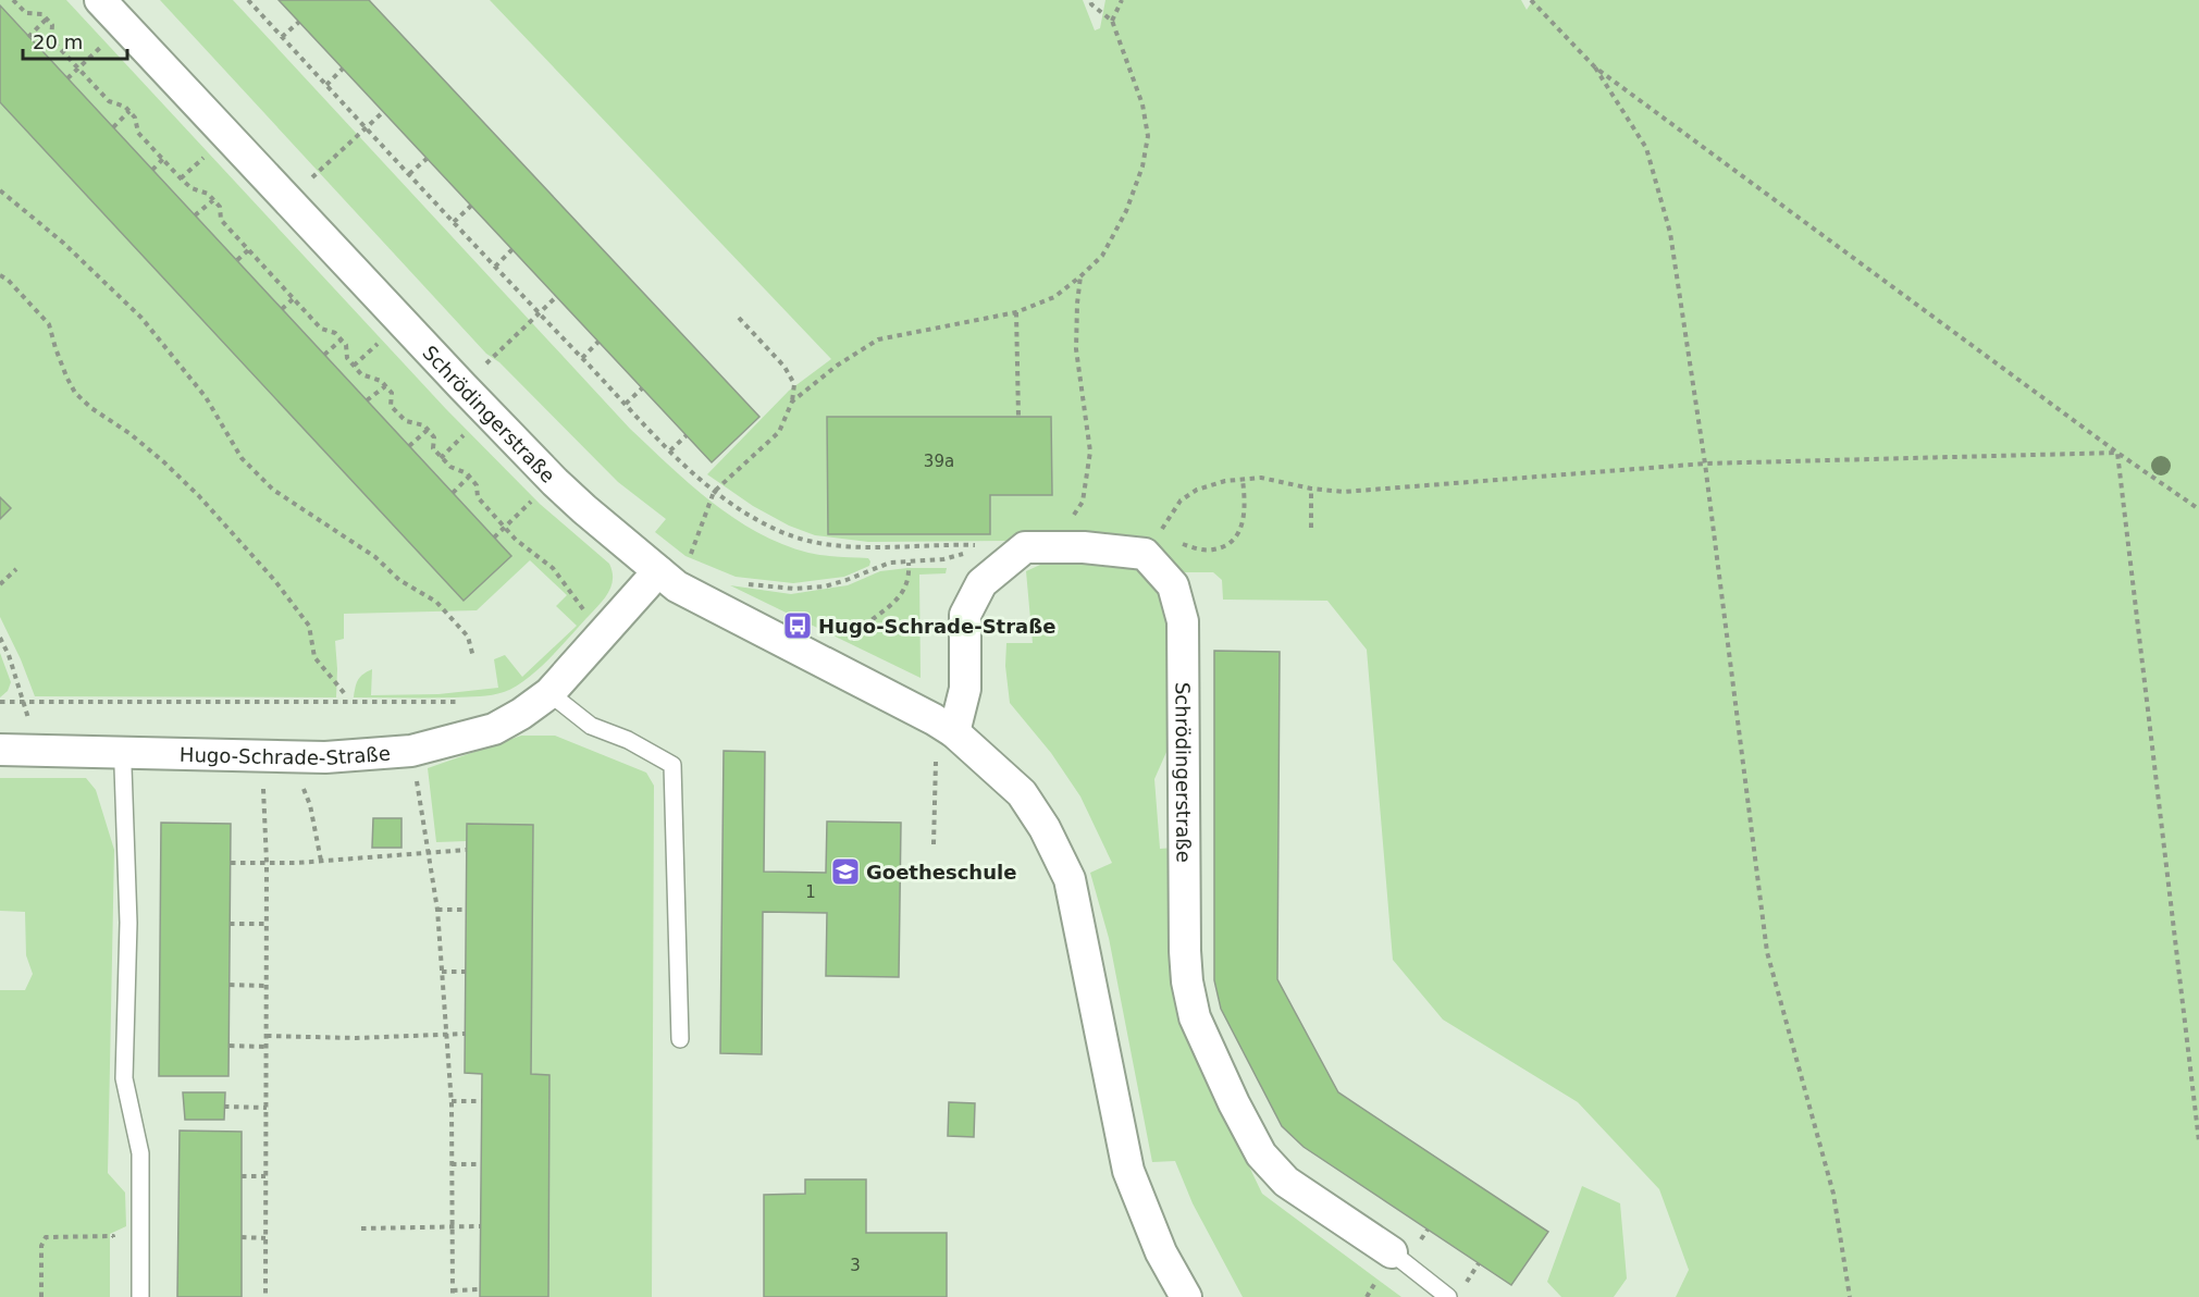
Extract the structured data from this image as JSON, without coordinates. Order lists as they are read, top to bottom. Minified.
{"streets":{"street":["Schrödingerstraße","Hugo-Schrade-Straße"]},"crossings":[["Schrödingerstraße","Hugo-Schrade-Straße"]],"places":{"bus stop":["Hugo-Schrade-Straße"],"school or university":["Goetheschule"]},"house_numbers":["39a","1","3"],"scale_bar":"20 m"}
